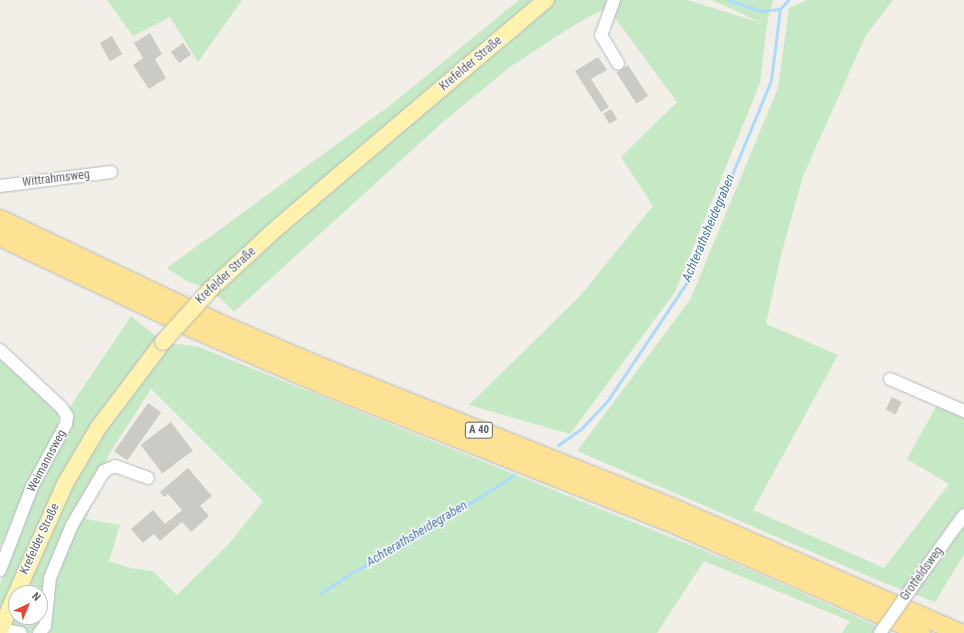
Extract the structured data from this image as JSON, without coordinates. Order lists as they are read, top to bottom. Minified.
{"streets":{"highway":["A 40"],"main road":["Krefelder Straße"],"street":["Wittrahmsweg","Weimannsweg","Grotfeldsweg"]},"water":["Achterathsheidegraben"],"north":"top right"}
